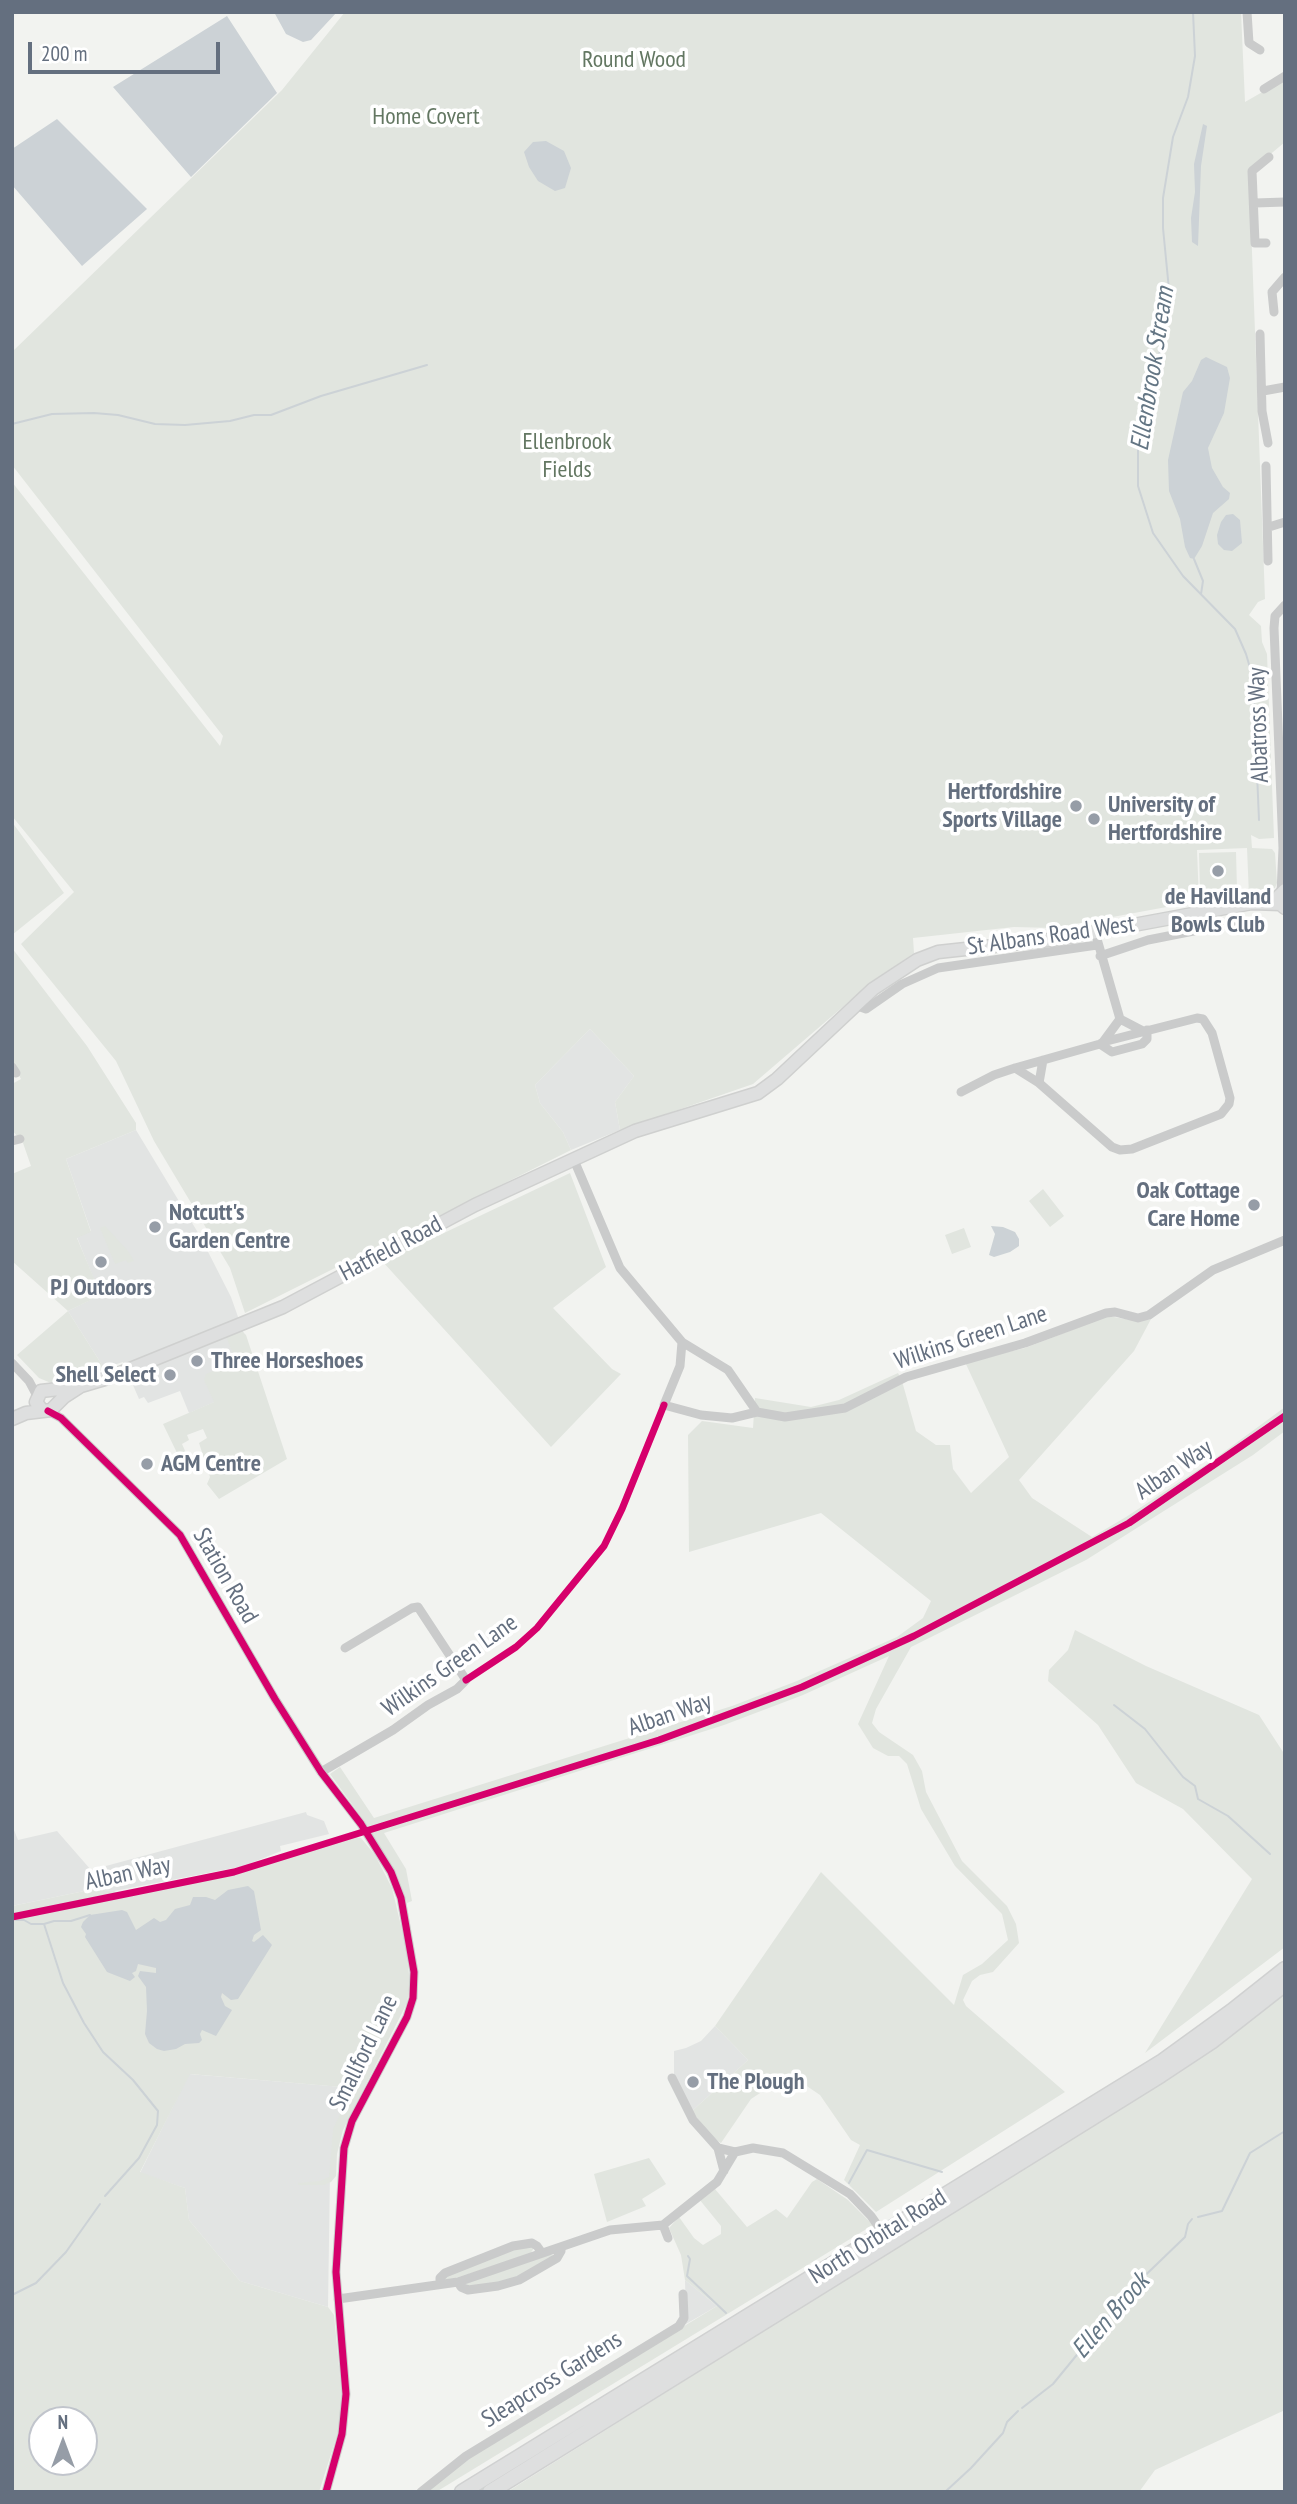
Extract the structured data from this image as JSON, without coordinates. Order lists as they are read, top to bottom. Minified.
{"streets":{"highway":["North Orbital Road"],"main road":["St Albans Road West","Hatfield Road"],"street":["Albatross Way","Wilkins Green Lane","Station Road","Smallford Lane","Sleapcross Gardens"],"cycle path":["Alban Way"]},"crossings":[["Albatross Way","St Albans Road West"],["St Albans Road West","Hatfield Road"],["Hatfield Road","Station Road"],["Wilkins Green Lane","Smallford Lane"],["Station Road","Smallford Lane"]],"water":["Ellenbrook Stream","Ellen Brook"],"parks":["Round Wood","Home Covert","Ellenbrook Fields"],"places":["Hertfordshire Sports Village","University of Hertfordshire","de Havilland Bowls Club","Oak Cottage Care Home","Notcutt's Garden Centre","PJ Outdoors","Three Horseshoes","Shell Select","AGM Centre","The Plough"],"scale_bar":"200 m","north":"top"}
